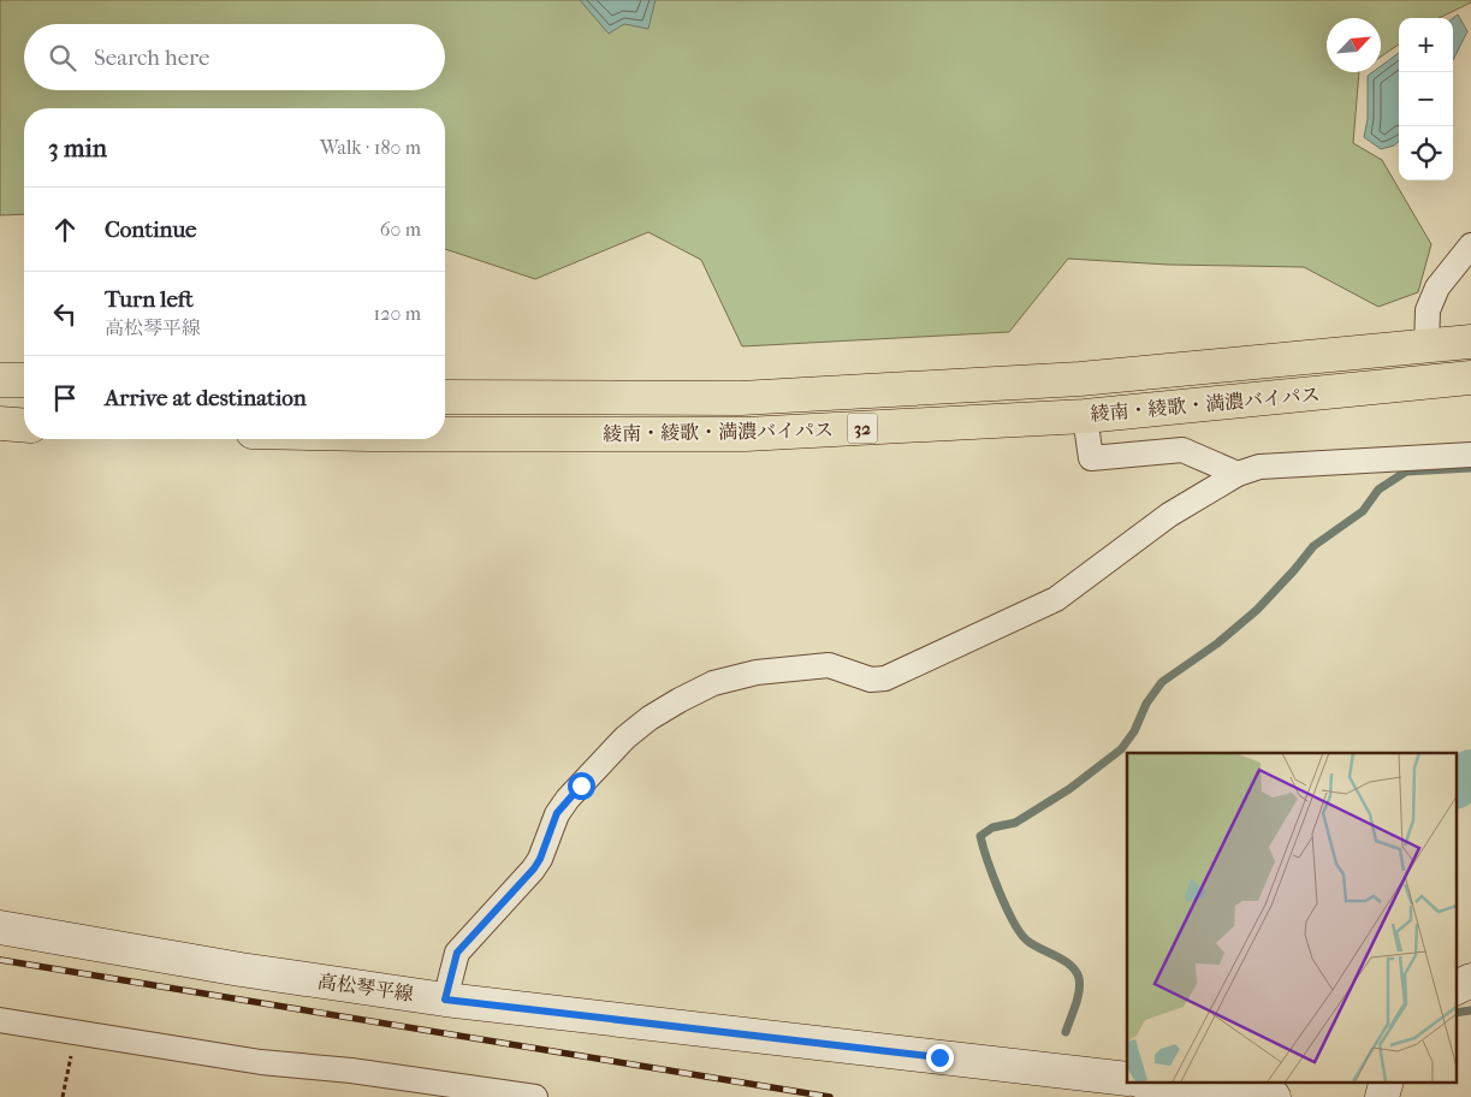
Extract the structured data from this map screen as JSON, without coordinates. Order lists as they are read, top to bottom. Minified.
{"streets":{"highway":["綾南・綾歌・満濃バイパス","32"],"main road":["高松琴平線"]},"north":"top right","page":{"map_buttons":["+","−"],"search":"Search here","heading":["3 min","Walk · 180 m"],"list":[["Continue","60 m"],["Turn left","高松琴平線","120 m"],"Arrive at destination"]}}
